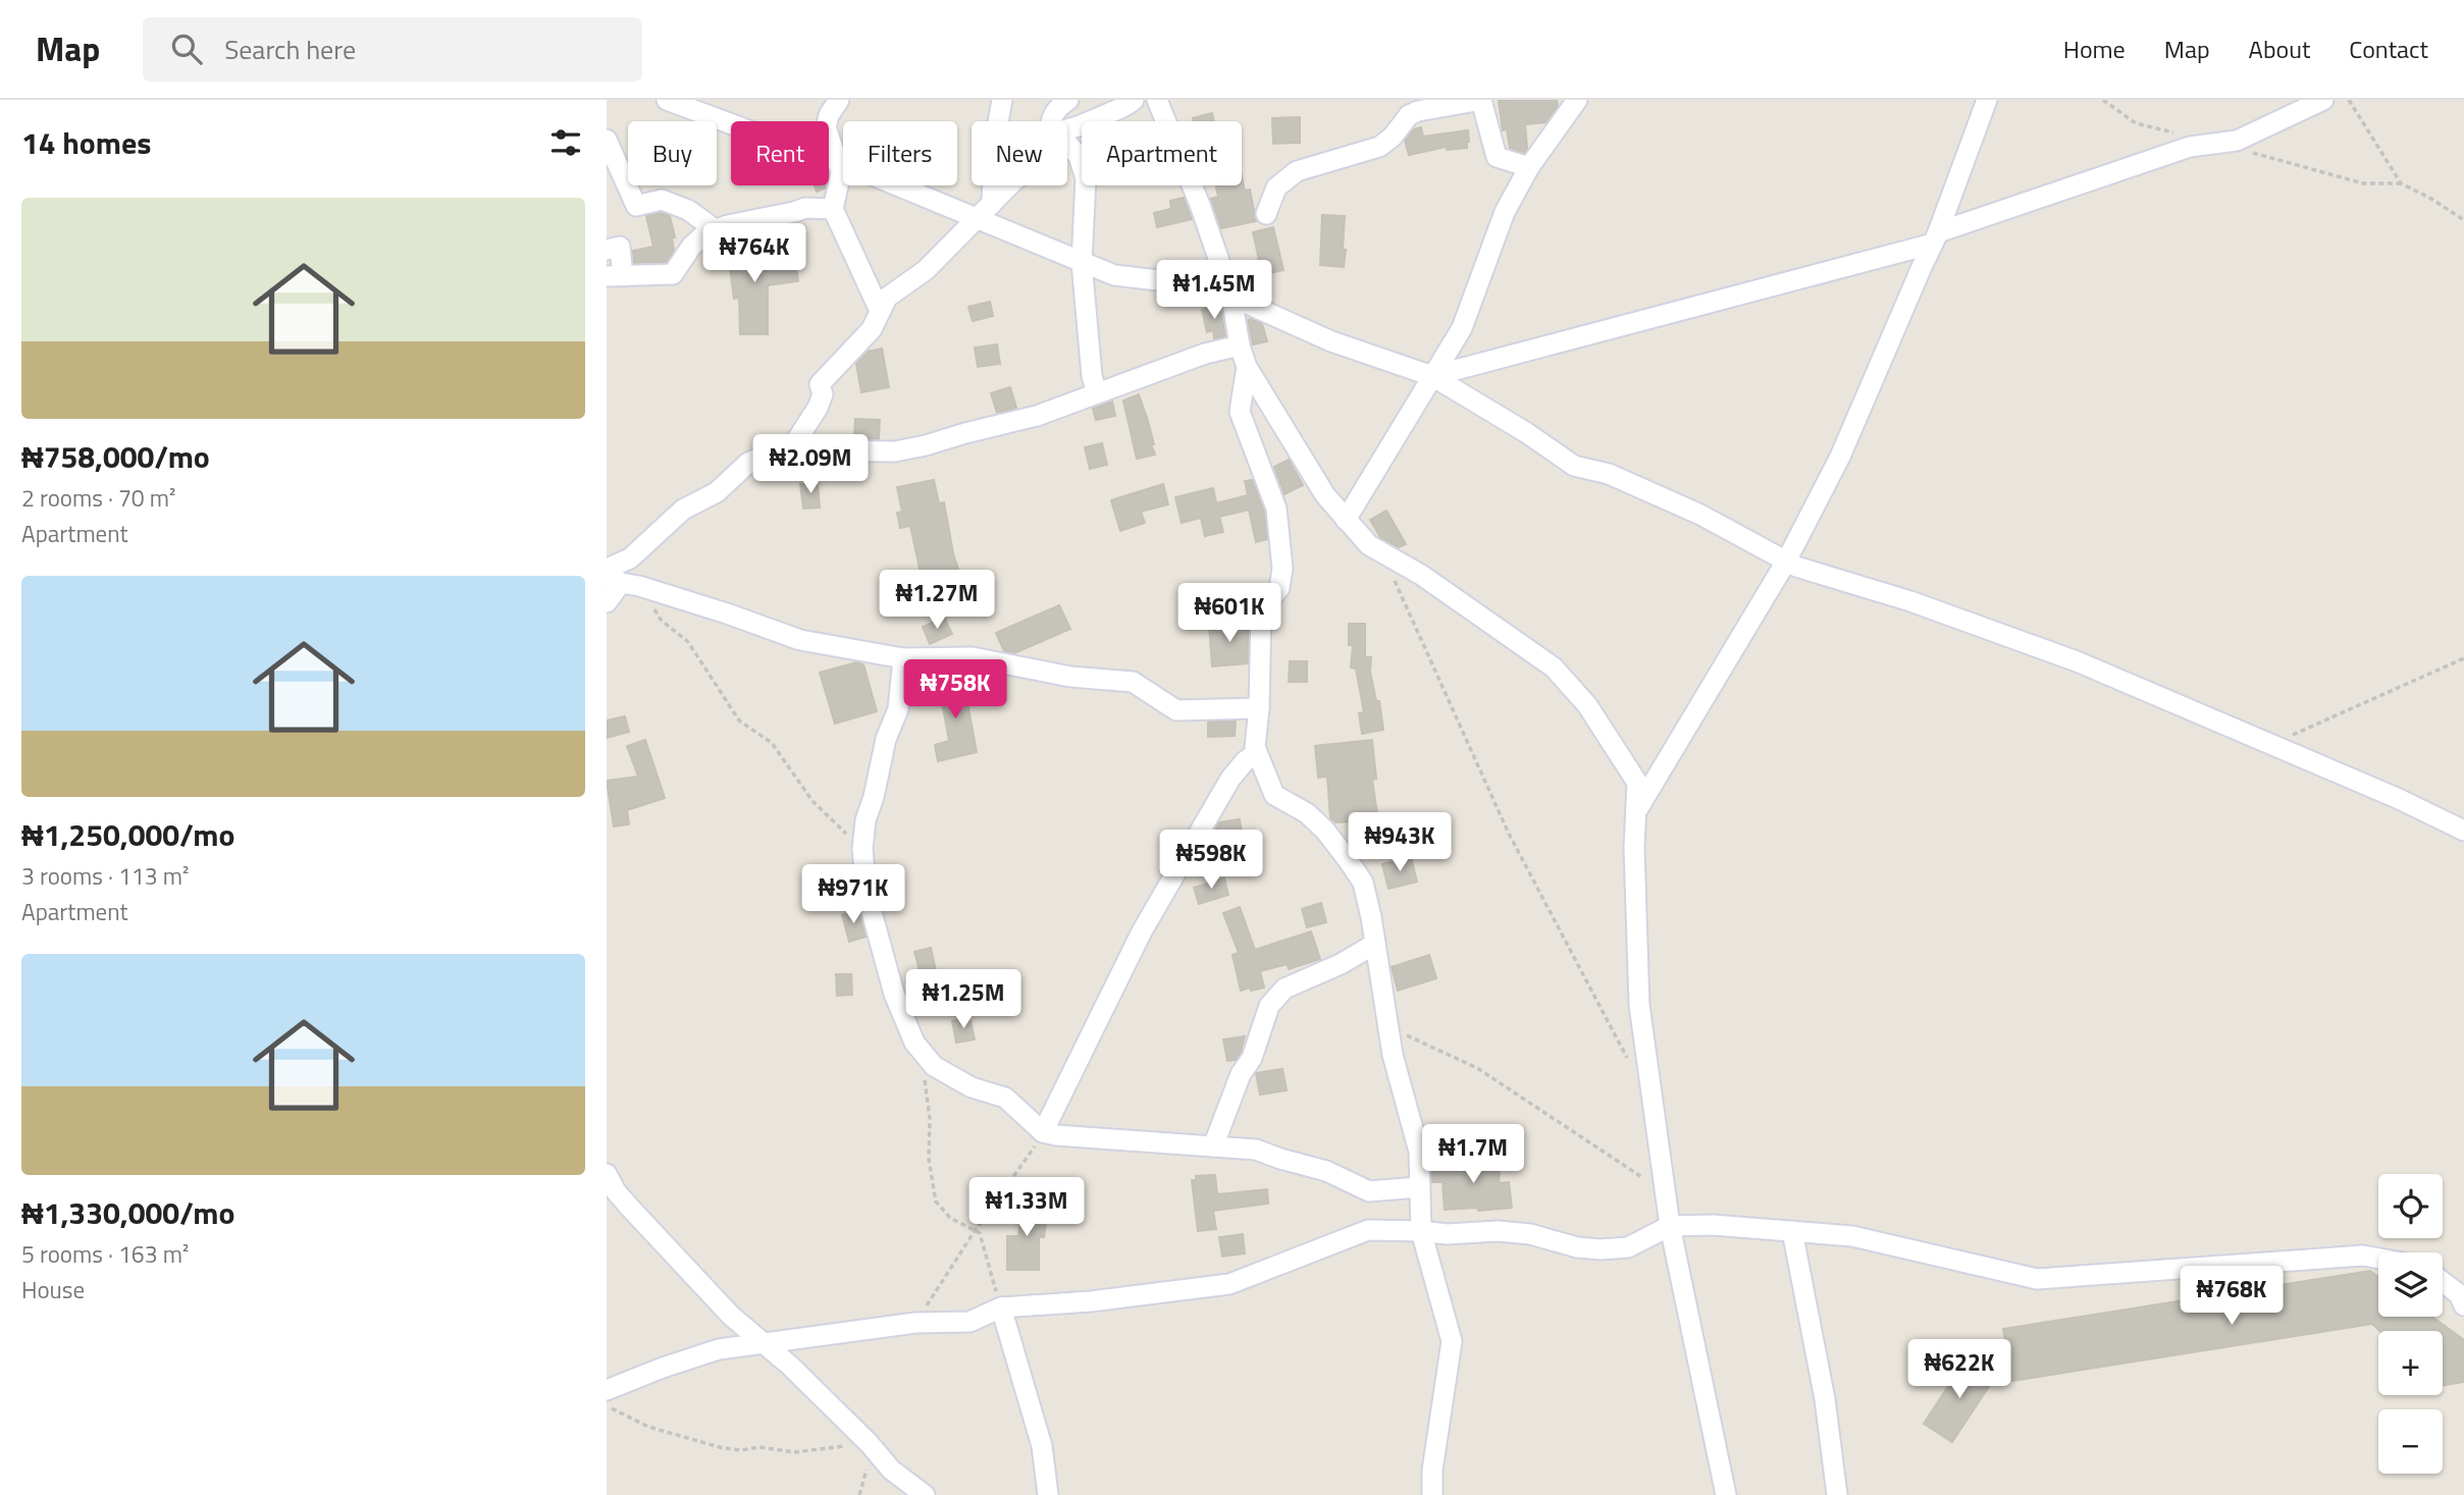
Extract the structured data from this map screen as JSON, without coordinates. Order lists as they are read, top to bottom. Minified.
{"page":{"header":"Map","search":"Search here","nav":["Home","Map","About","Contact"],"heading":"14 homes","chip":["Buy","Rent","Filters","New","Apartment"],"list":[{"name":"₦758,000/mo","note":"2 rooms · 70 m² · Apartment"},{"name":"₦1,250,000/mo","note":"3 rooms · 113 m² · Apartment"},{"name":"₦1,330,000/mo","note":"5 rooms · 163 m² · House"}],"price":["₦764K","₦1.45M","₦2.09M","₦1.27M","₦601K","₦758K","₦943K","₦598K","₦971K","₦1.25M","₦1.7M","₦1.33M","₦768K","₦622K"],"map_buttons":["+","−"]}}
